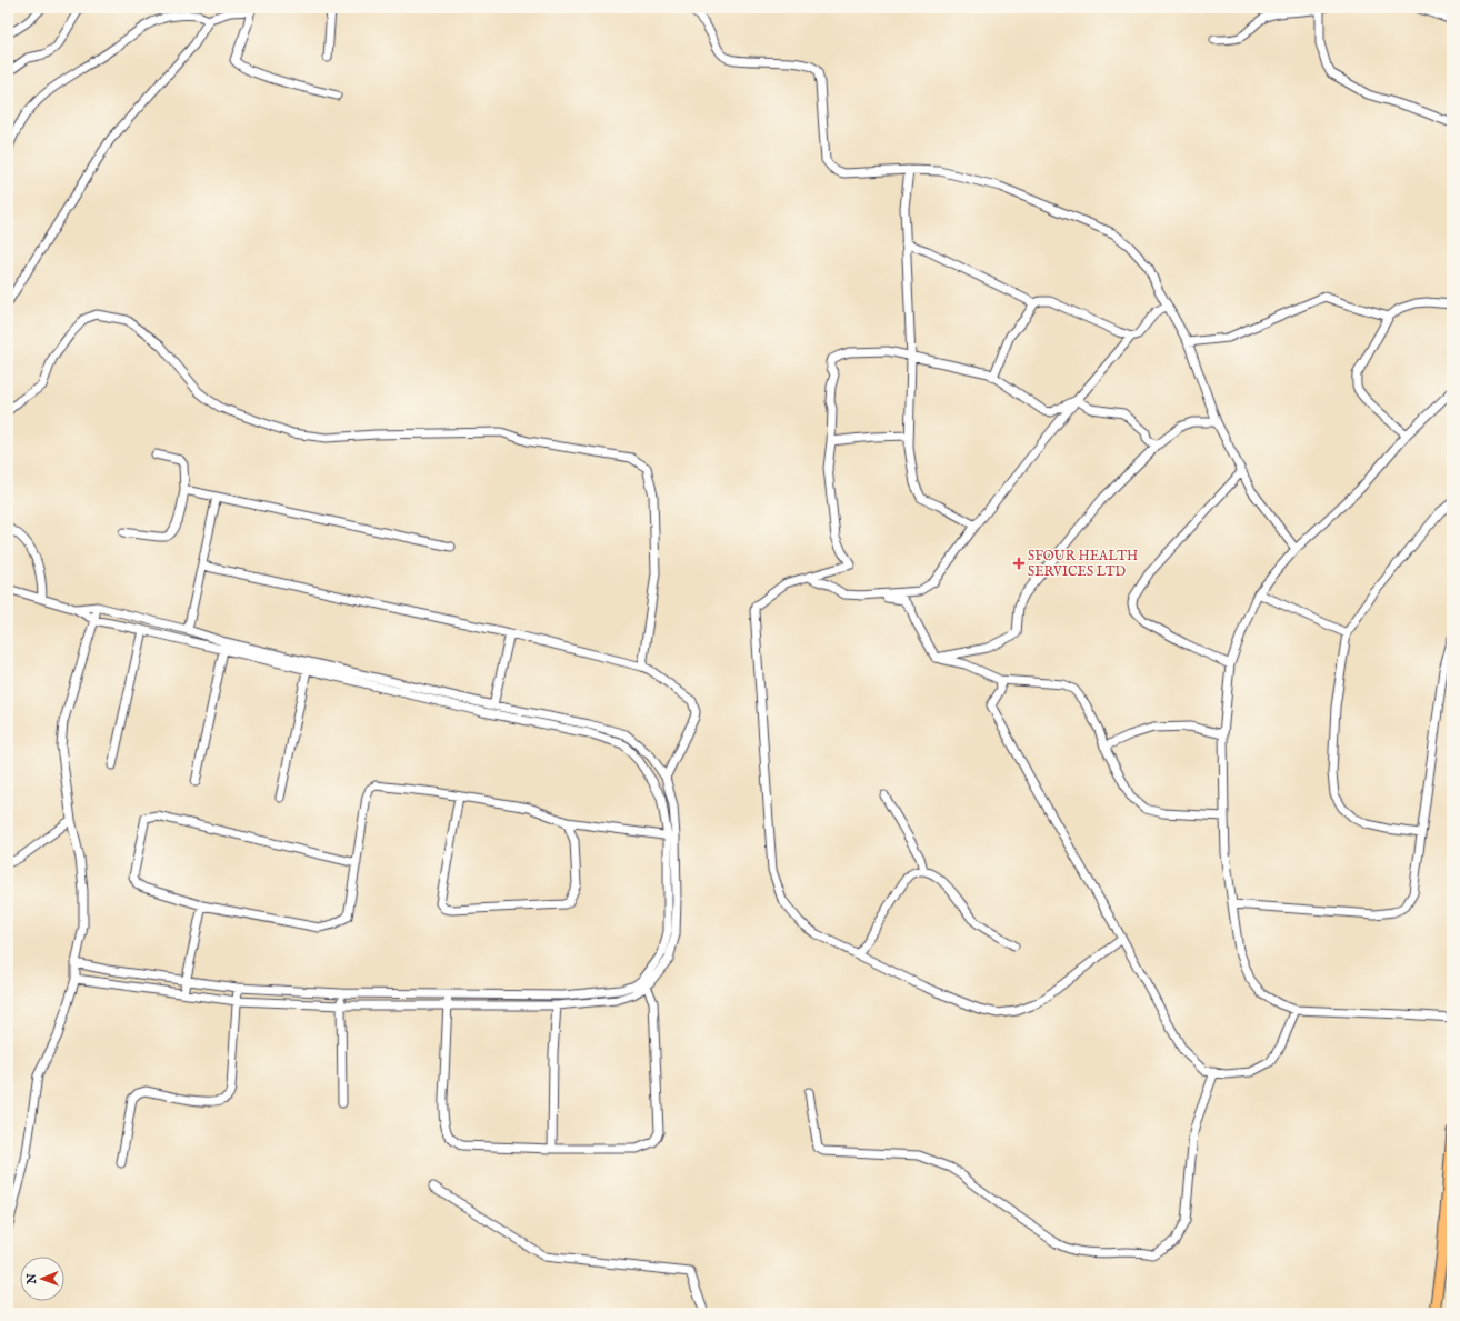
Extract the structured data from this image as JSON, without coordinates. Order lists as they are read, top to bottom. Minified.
{"places":{"health":["SFOUR HEALTH SERVICES LTD"]},"north":"left"}
